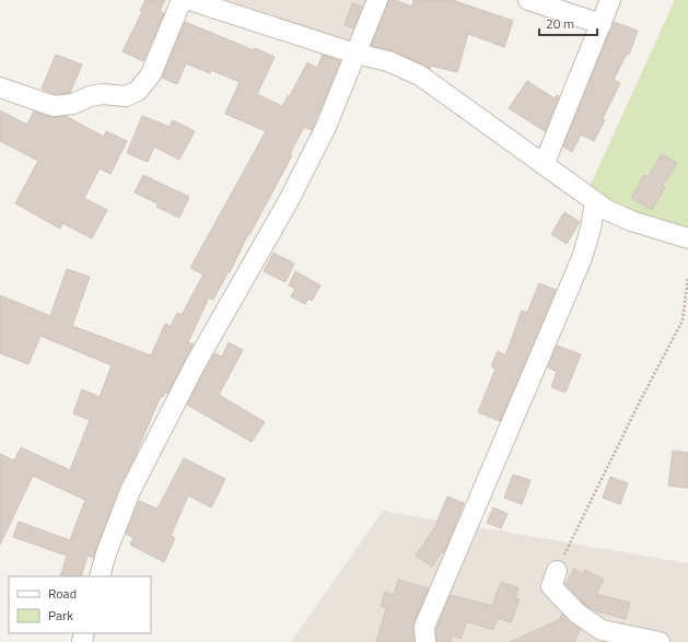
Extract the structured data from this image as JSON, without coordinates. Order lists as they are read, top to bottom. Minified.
{"legend":["Road","Park"],"scale_bar":"20 m"}
